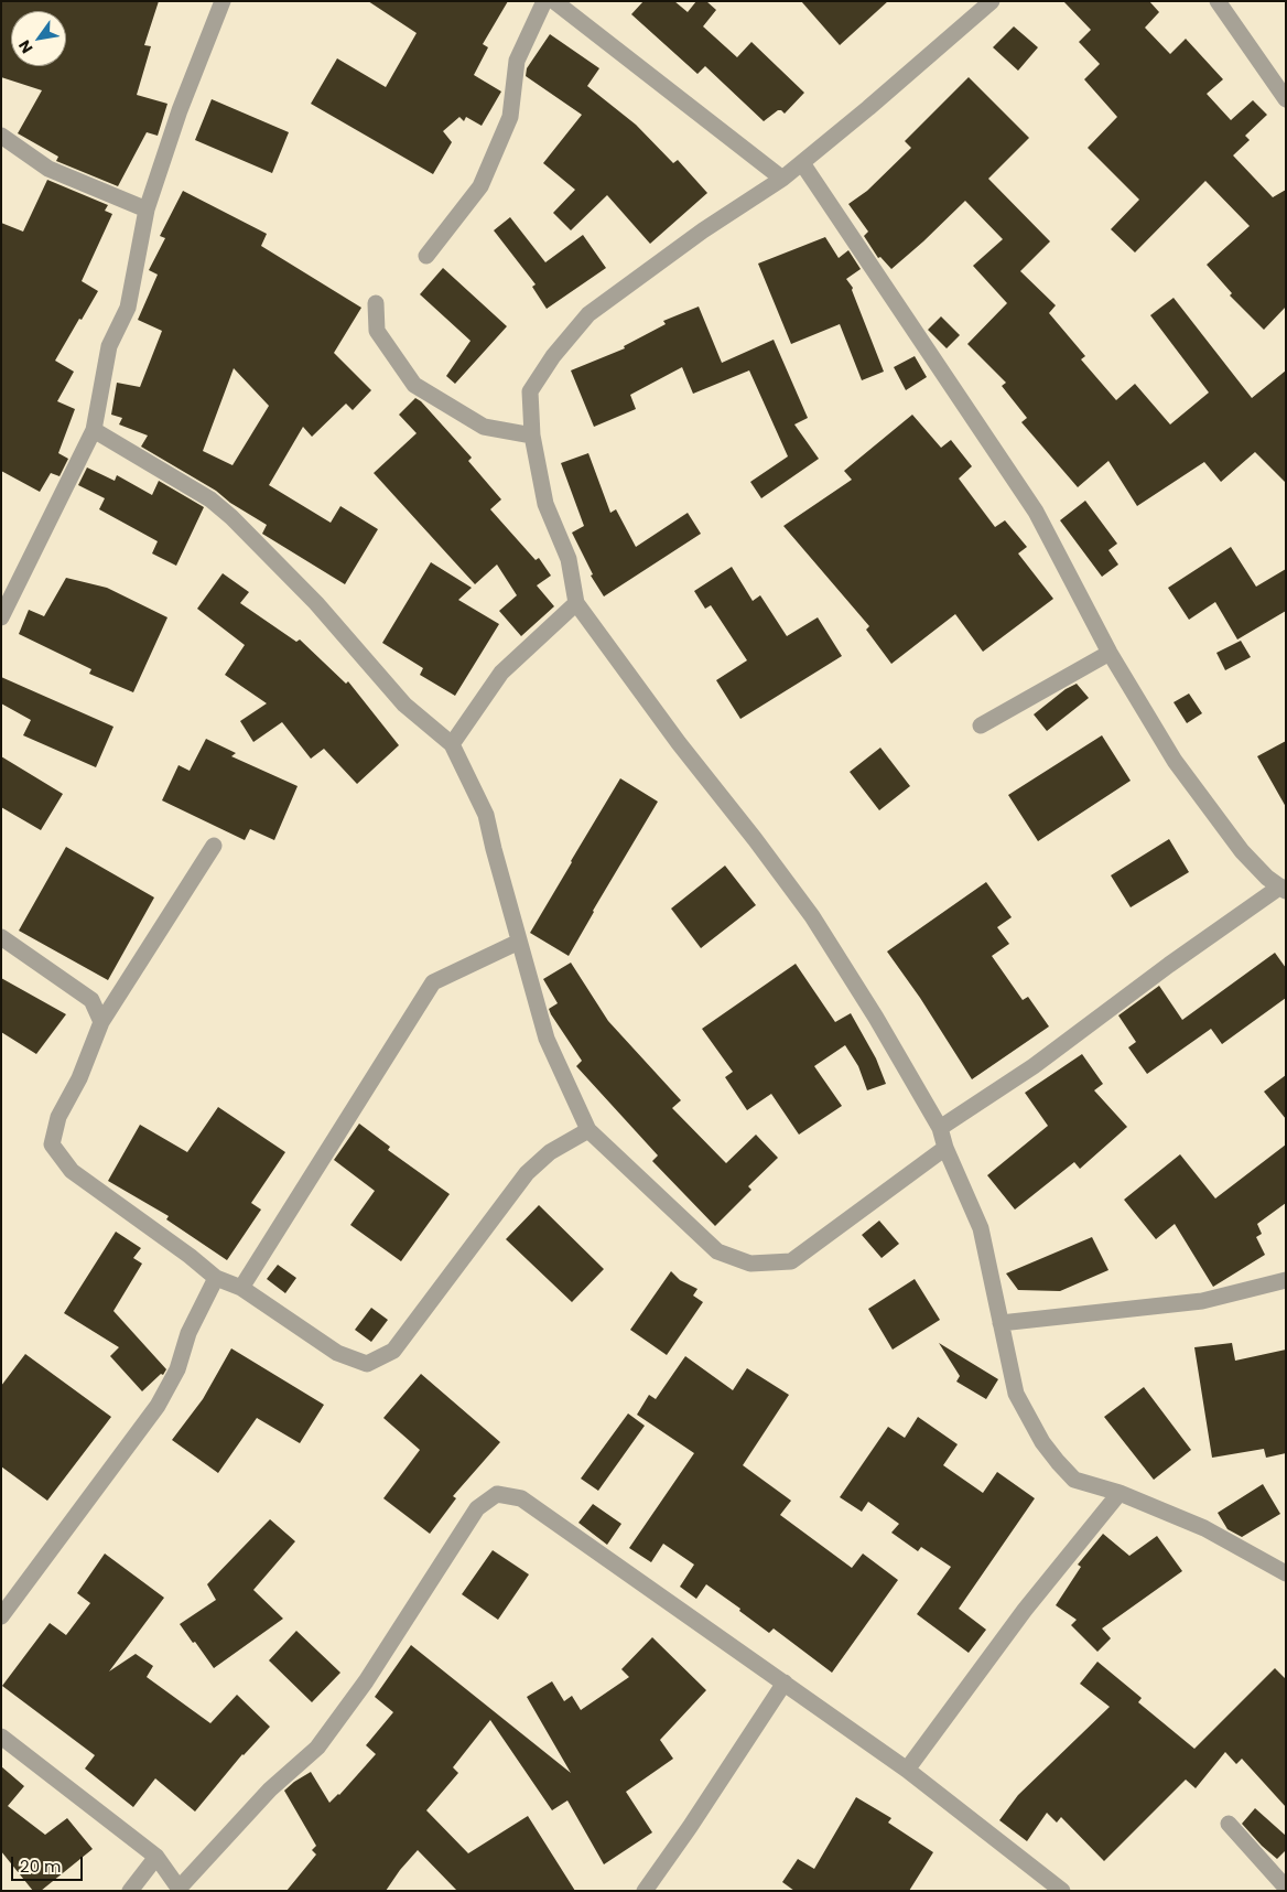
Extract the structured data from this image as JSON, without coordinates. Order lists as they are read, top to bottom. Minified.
{"scale_bar":"20 m","north":"bottom left"}
